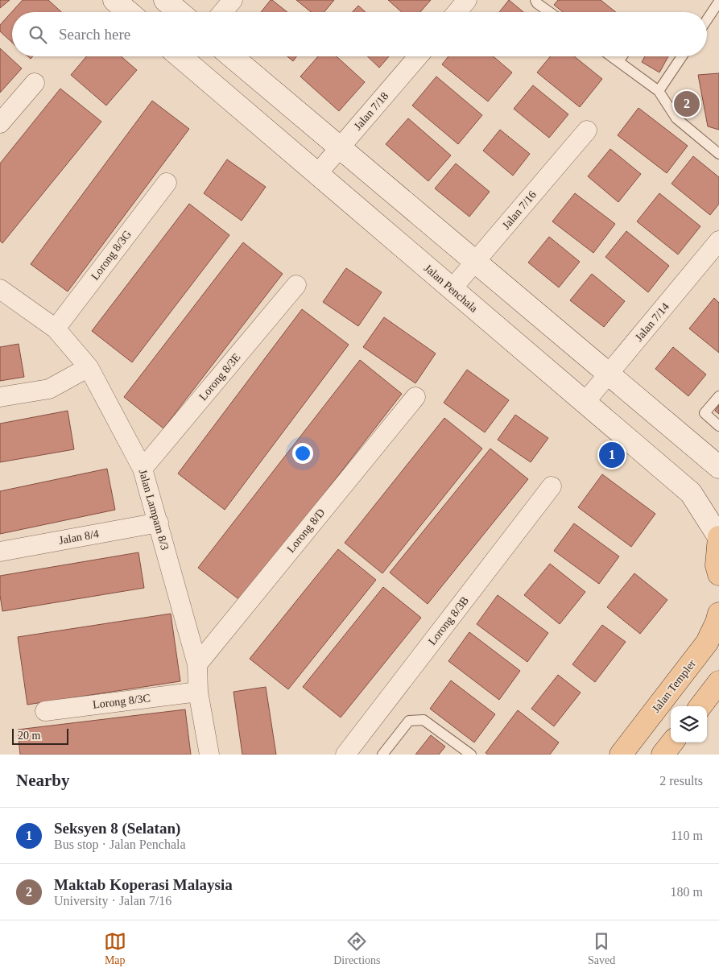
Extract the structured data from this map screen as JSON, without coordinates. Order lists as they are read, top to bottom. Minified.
{"streets":{"main road":["Jalan Penchala","Jalan Templer"],"street":["Jalan 7/18","Jalan 7/16","Lorong 8/3G","Jalan 7/14","Lorong 8/3E","Jalan Lampam 8/3","Lorong 8/D","Jalan 8/4","Lorong 8/3B","Lorong 8/3C"]},"crossings":[["Jalan 7/18","Jalan Penchala"],["Jalan 7/16","Jalan Penchala"],["Lorong 8/3G","Jalan Lampam 8/3"],["Jalan Penchala","Jalan 7/14"],["Lorong 8/3E","Jalan Lampam 8/3"],["Jalan Lampam 8/3","Lorong 8/D"],["Jalan Lampam 8/3","Jalan 8/4"],["Jalan Lampam 8/3","Lorong 8/3C"]],"scale_bar":"20 m","page":{"search":"Search here","pins":["2","1"],"scale":"20 m","heading":["Nearby","2 results"],"list":[{"mark":"1","name":"Seksyen 8 (Selatan)","note":"Bus stop · Jalan Penchala","value":"110 m"},{"mark":"2","name":"Maktab Koperasi Malaysia","note":"University · Jalan 7/16","value":"180 m"}],"nav":["Map","Directions","Saved"]}}
